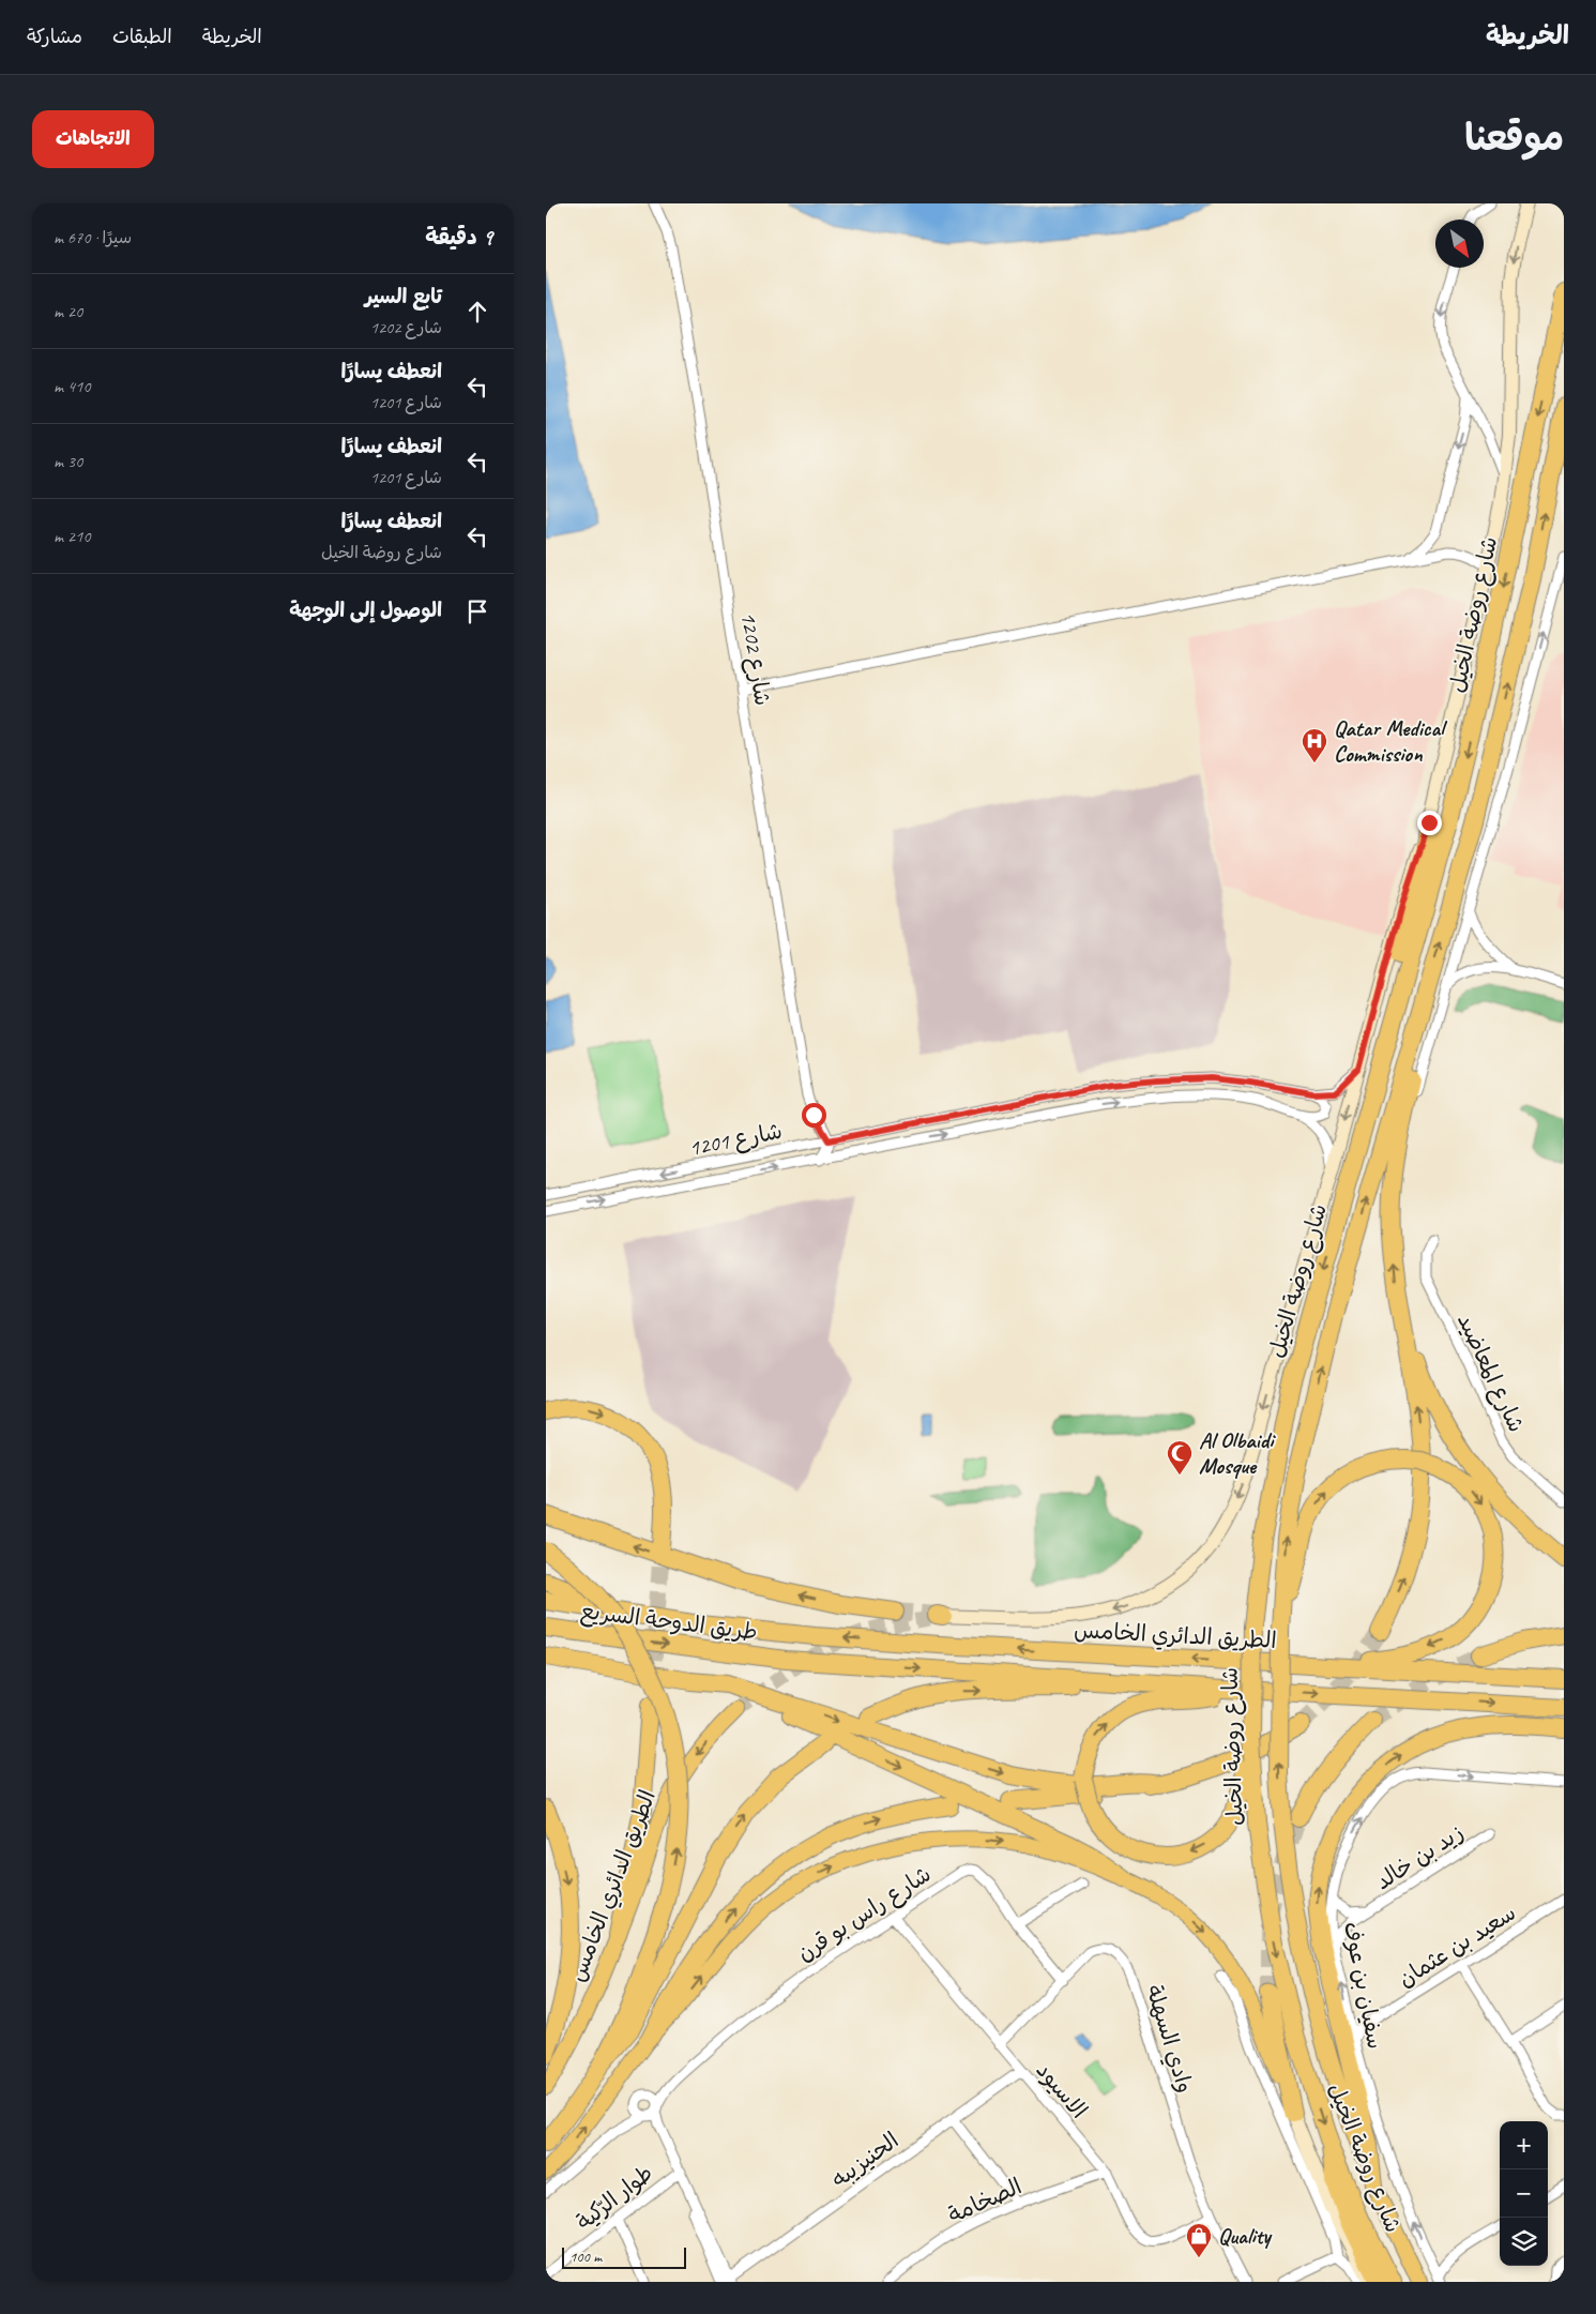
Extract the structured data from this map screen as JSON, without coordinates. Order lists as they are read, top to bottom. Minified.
{"streets":{"highway":["شارع روضة الخيل","طريق الدوحة السريع","الطريق الدائري الخامس"],"street":["شارع 1202","شارع 1201","شارع المعاضيد","زيد بن خالد","شارع راس بو قرن","سعيد بن عثمان","سفيان بن عوف","وادي السهلة","الاسيود","الحنيزيبه","طوار الرّكية","الصخامة"]},"crossings":[["شارع روضة الخيل","شارع 1201"],["شارع 1202","شارع 1201"],["طريق الدوحة السريع","الطريق الدائري الخامس"],["زيد بن خالد","سفيان بن عوف"],["شارع راس بو قرن","وادي السهلة"],["شارع راس بو قرن","الاسيود"],["سعيد بن عثمان","سفيان بن عوف"],["وادي السهلة","الاسيود"],["الاسيود","الحنيزيبه"],["الاسيود","الصخامة"]],"places":{"hospital":["Qatar Medical Commission"],"mosque":["Al Olbaidi Mosque"],"shop":["Quality"]},"scale_bar":"100 m","north":"bottom right","page":{"header":"الخريطة","nav":["الخريطة","الطبقات","مشاركة"],"title":"موقعنا","buttons":"الاتجاهات","heading":["9 دقيقة","سيرًا · 670 m"],"list":[["تابع السير","شارع 1202","20 m"],["انعطف يسارًا","شارع 1201","410 m"],["انعطف يسارًا","شارع 1201","30 m"],["انعطف يسارًا","شارع روضة الخيل","210 m"],"الوصول إلى الوجهة"],"map_buttons":["+","−"],"scale":"100 m"}}
